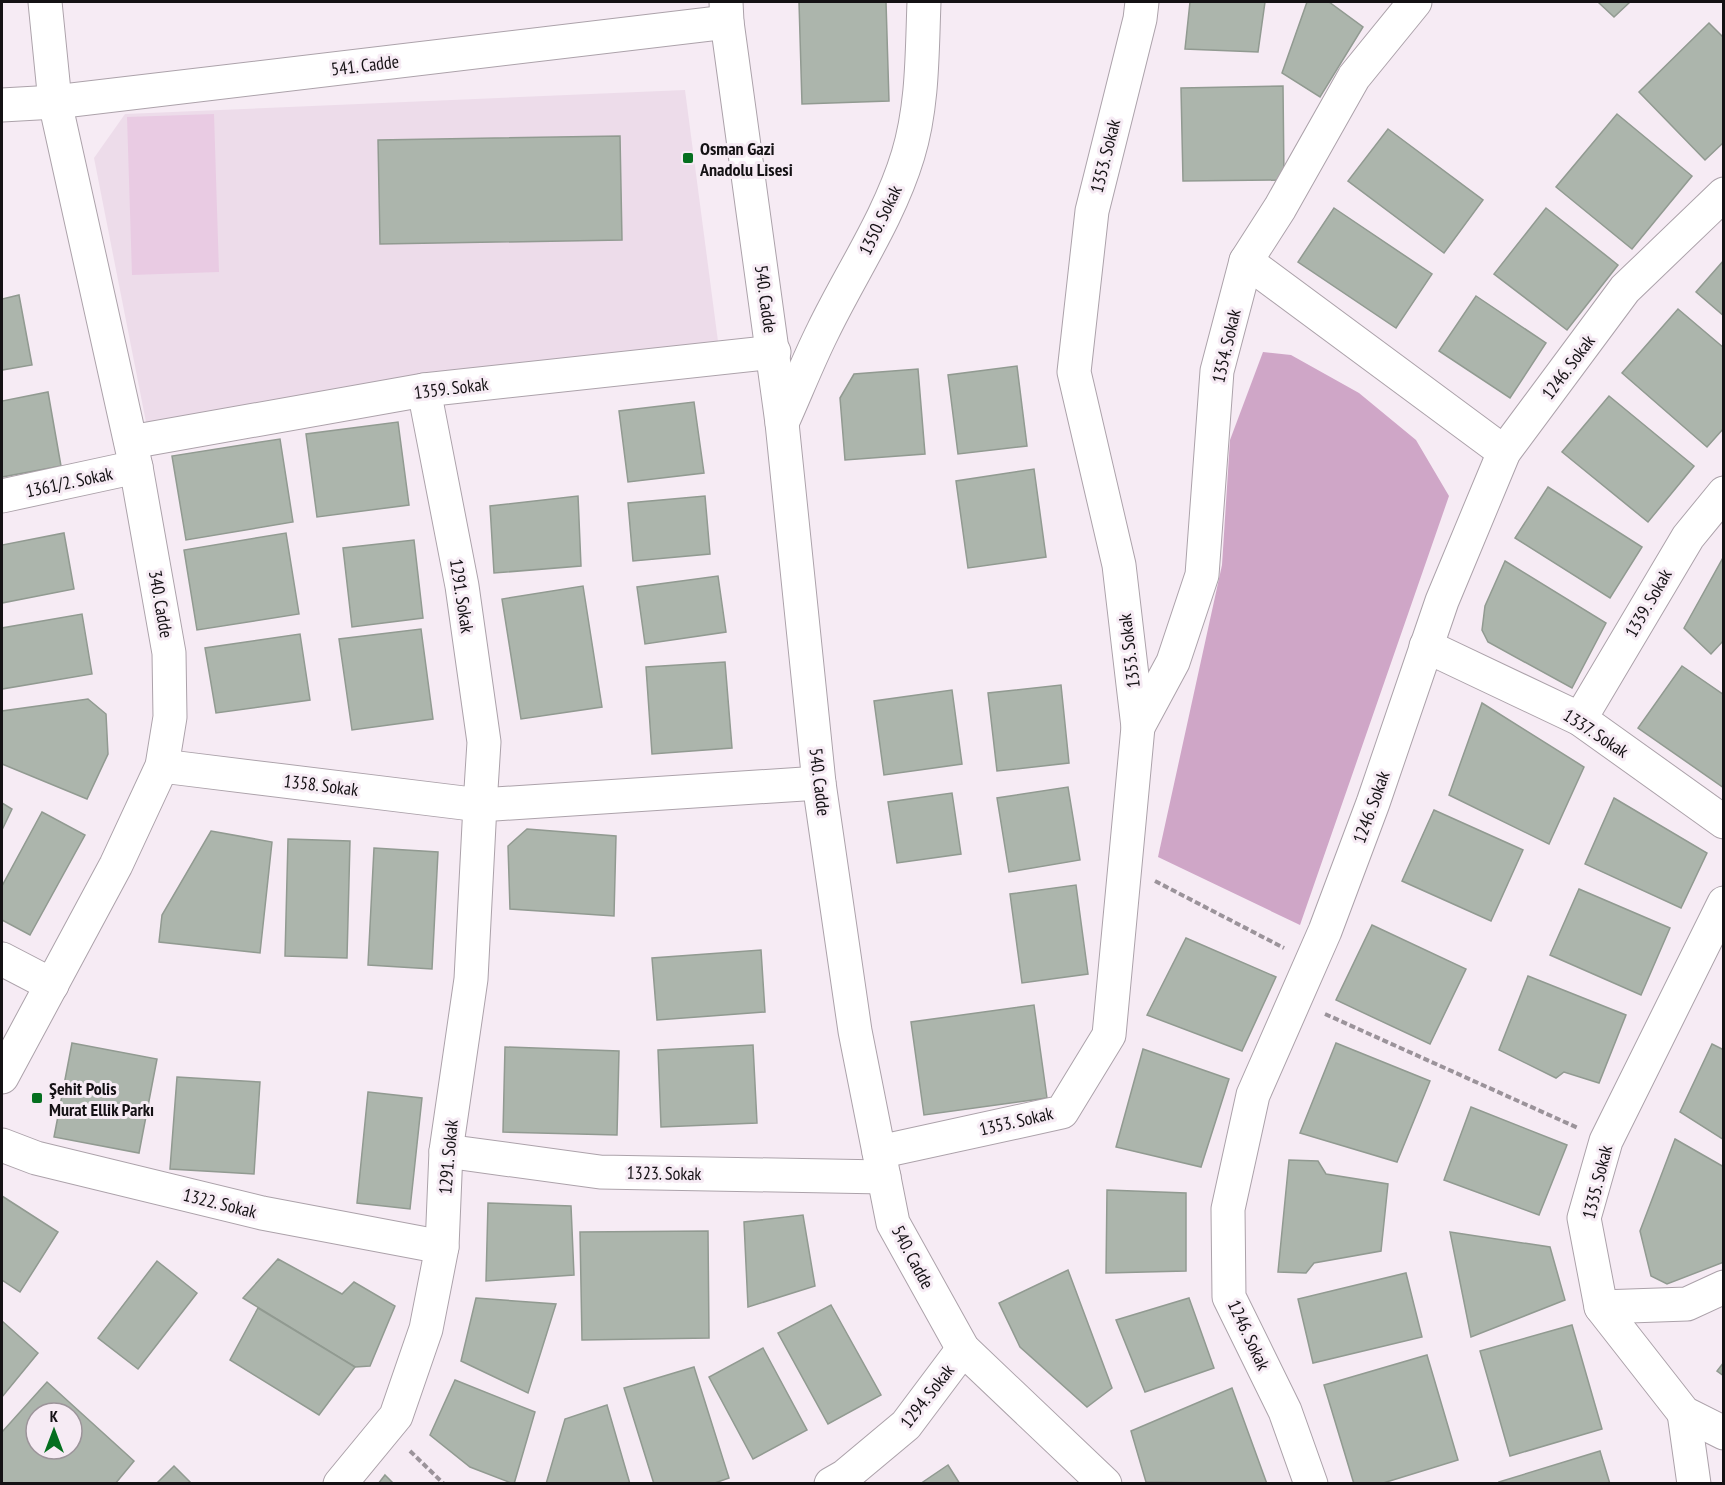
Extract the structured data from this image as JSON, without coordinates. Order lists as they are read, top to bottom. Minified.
{"streets":{"street":["541. Cadde","1353. Sokak","1350. Sokak","540. Cadde","1354. Sokak","1246. Sokak","1359. Sokak","1361/2. Sokak","1291. Sokak","1339. Sokak","340. Cadde","1337. Sokak","1358. Sokak","1323. Sokak","1335. Sokak","1322. Sokak","1294. Sokak"]},"crossings":[["541. Cadde","540. Cadde"],["541. Cadde","340. Cadde"],["1353. Sokak","540. Cadde"],["1353. Sokak","1354. Sokak"],["1353. Sokak","1323. Sokak"],["1350. Sokak","540. Cadde"],["540. Cadde","1359. Sokak"],["540. Cadde","1323. Sokak"],["540. Cadde","1294. Sokak"],["1246. Sokak","1337. Sokak"],["1359. Sokak","1361/2. Sokak"],["1359. Sokak","1291. Sokak"],["1359. Sokak","340. Cadde"],["1361/2. Sokak","340. Cadde"],["1291. Sokak","1358. Sokak"],["1291. Sokak","1323. Sokak"],["1291. Sokak","1322. Sokak"],["1339. Sokak","1337. Sokak"],["340. Cadde","1358. Sokak"]],"places":{"transit":["Osman Gazi Anadolu Lisesi","Şehit Polis Murat Ellik Parkı"]},"north":"top"}
